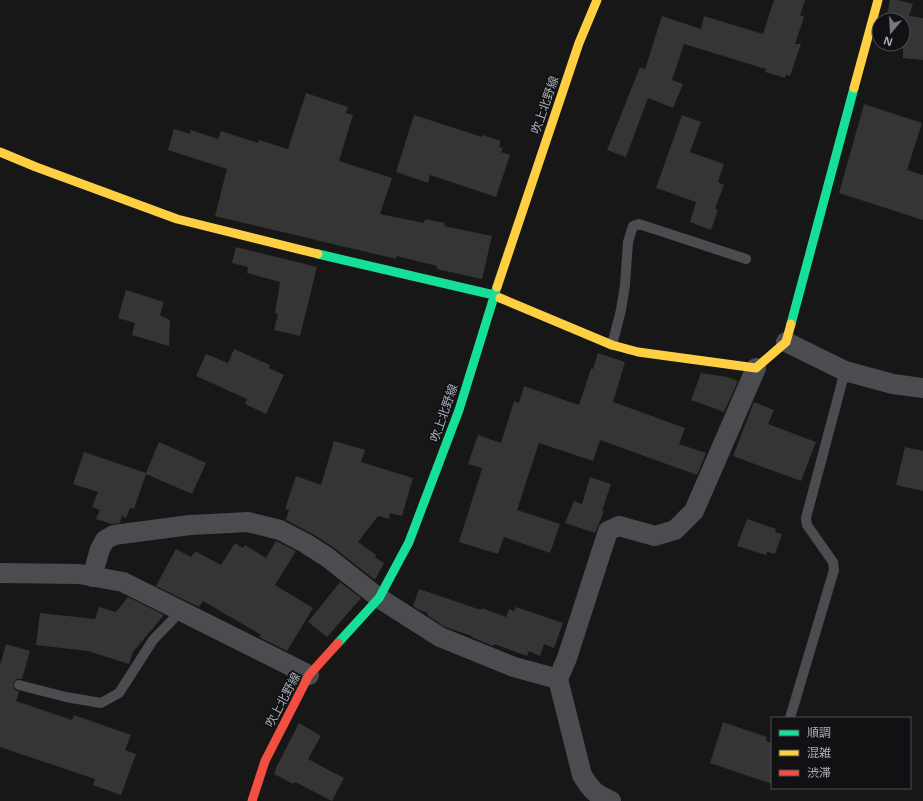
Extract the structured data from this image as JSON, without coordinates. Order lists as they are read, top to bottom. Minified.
{"streets":{"street":["吹上北野線"]},"legend":["順調","混雑","渋滞"],"north":"bottom"}
